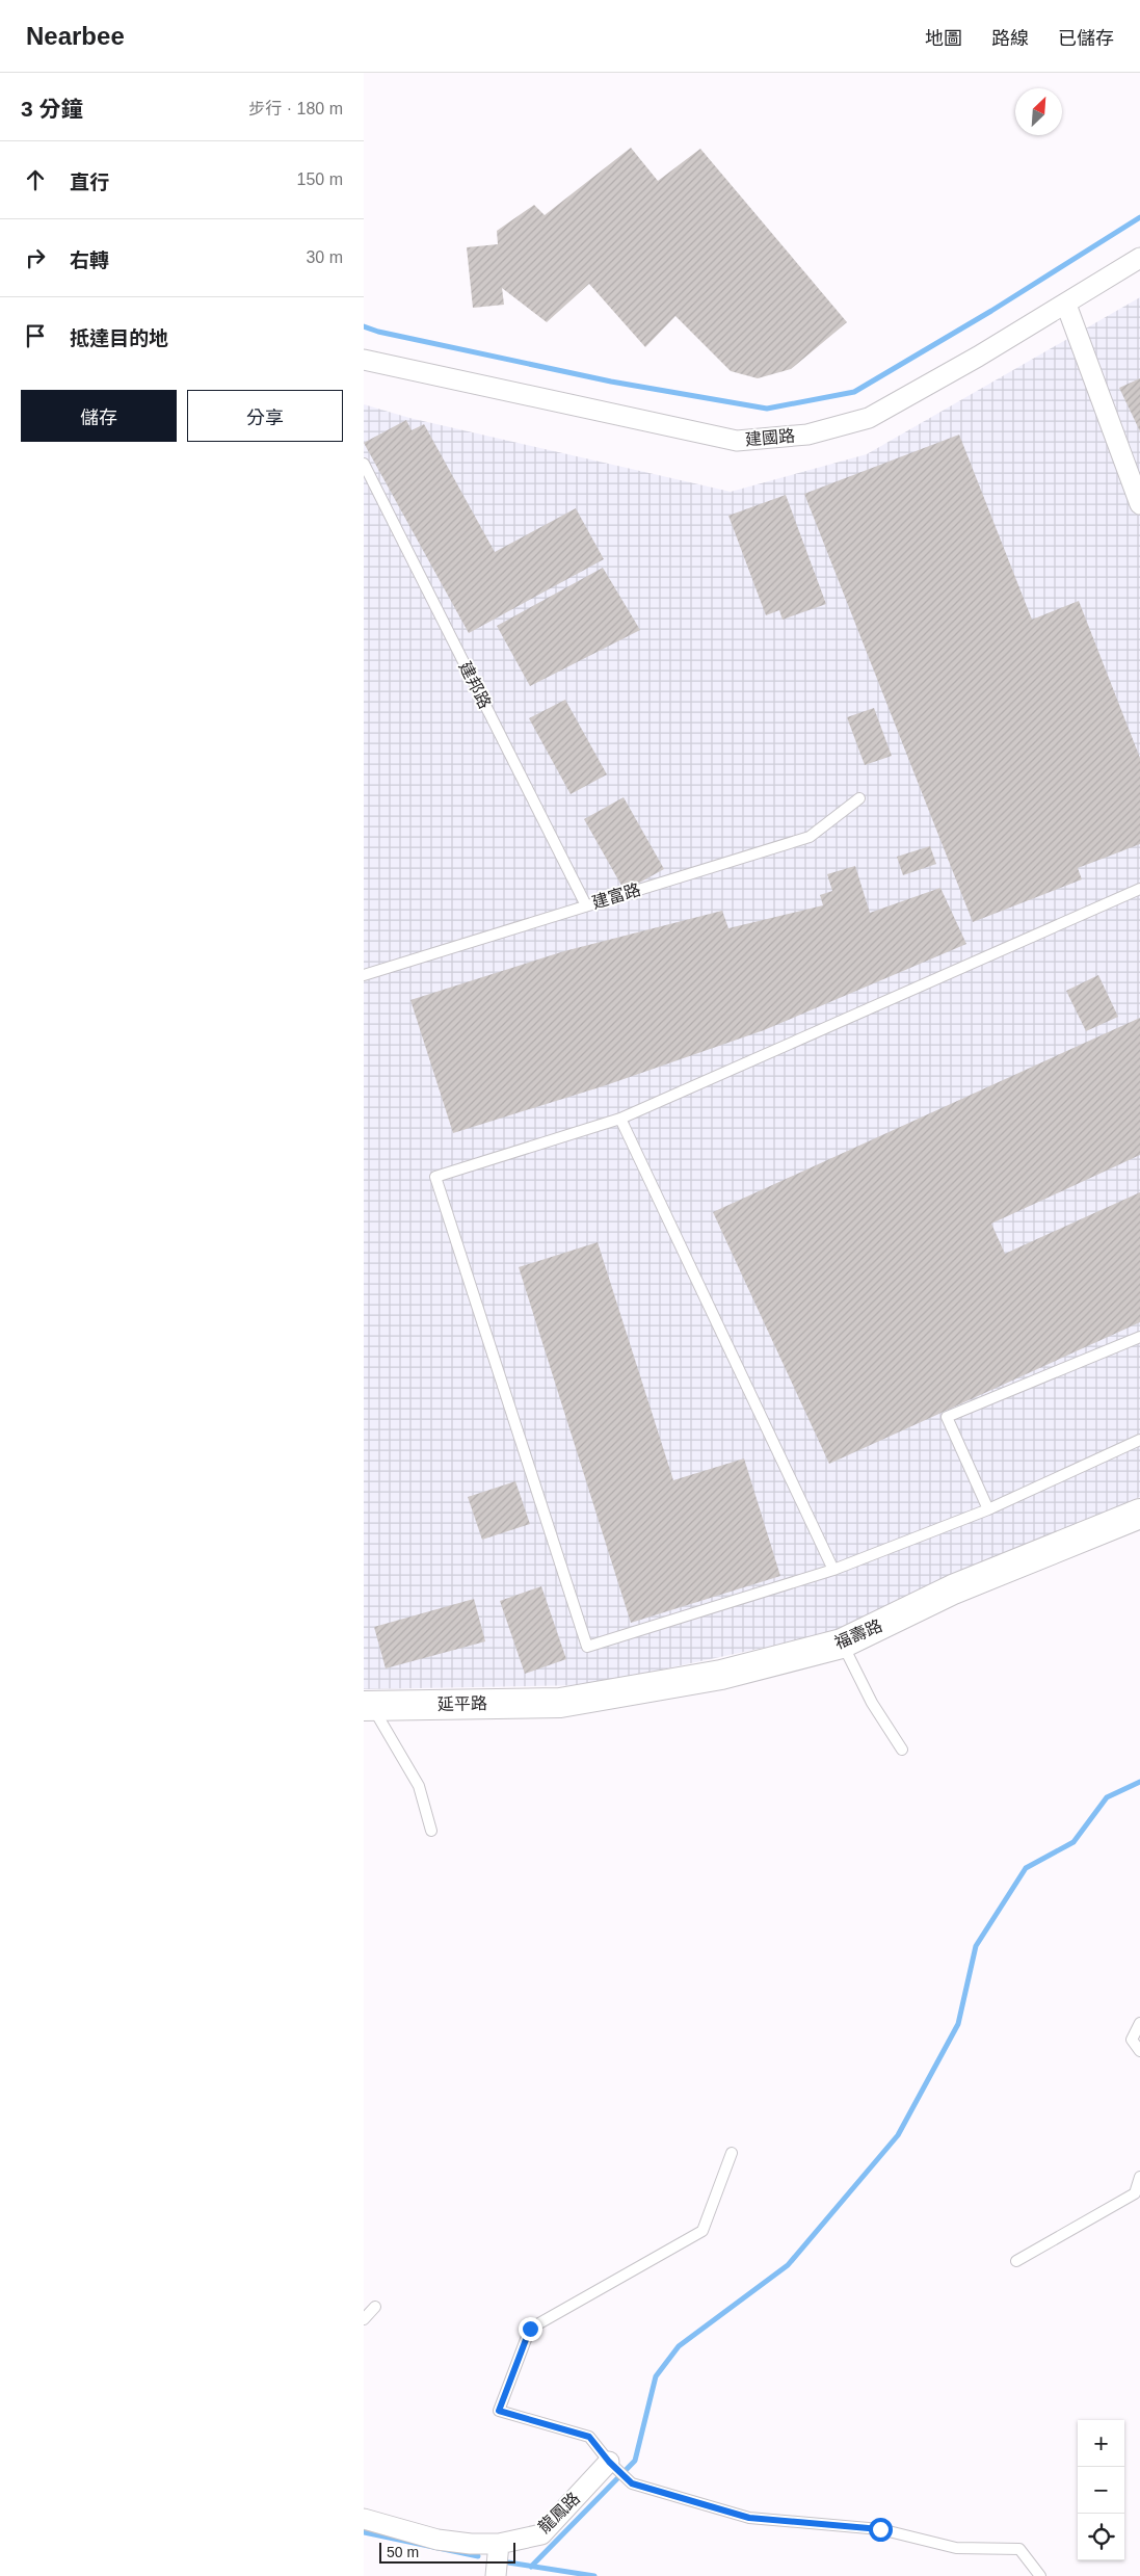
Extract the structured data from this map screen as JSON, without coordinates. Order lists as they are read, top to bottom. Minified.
{"streets":{"street":["建國路","福壽路","延平路","龍鳳路"],"lane":["建邦路","建富路"]},"crossings":[["建邦路","建富路"],["福壽路","延平路"]],"scale_bar":"50 m","north":"top right","page":{"header":"Nearbee","nav":["地圖","路線","已儲存"],"heading":["3 分鐘","步行 · 180 m"],"list":[["直行","150 m"],["右轉","30 m"],"抵達目的地"],"buttons":["儲存","分享"],"map_buttons":["+","−"],"scale":"50 m"}}
